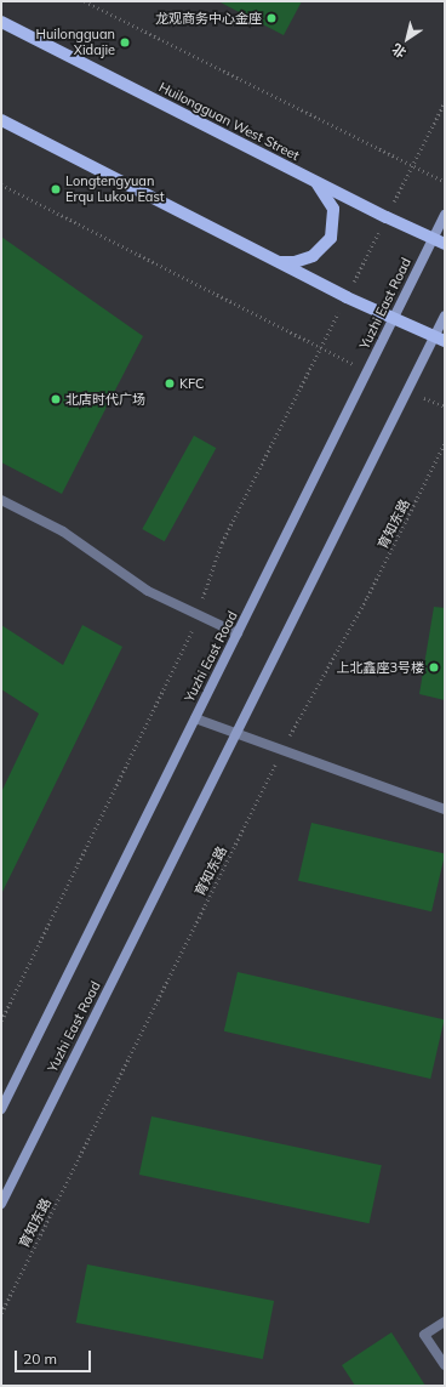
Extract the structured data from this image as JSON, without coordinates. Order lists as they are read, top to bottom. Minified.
{"streets":{"main road":["Huilongguan West Street","Yuzhi East Road"],"path":["育知东路"]},"crossings":[["Huilongguan West Street","Yuzhi East Road"]],"places":["龙观商务中心金座","Huilongguan Xidajie","Longtengyuan Erqu Lukou East","KFC","北店时代广场","上北鑫座3号楼"],"scale_bar":"20 m","north":"bottom left"}
